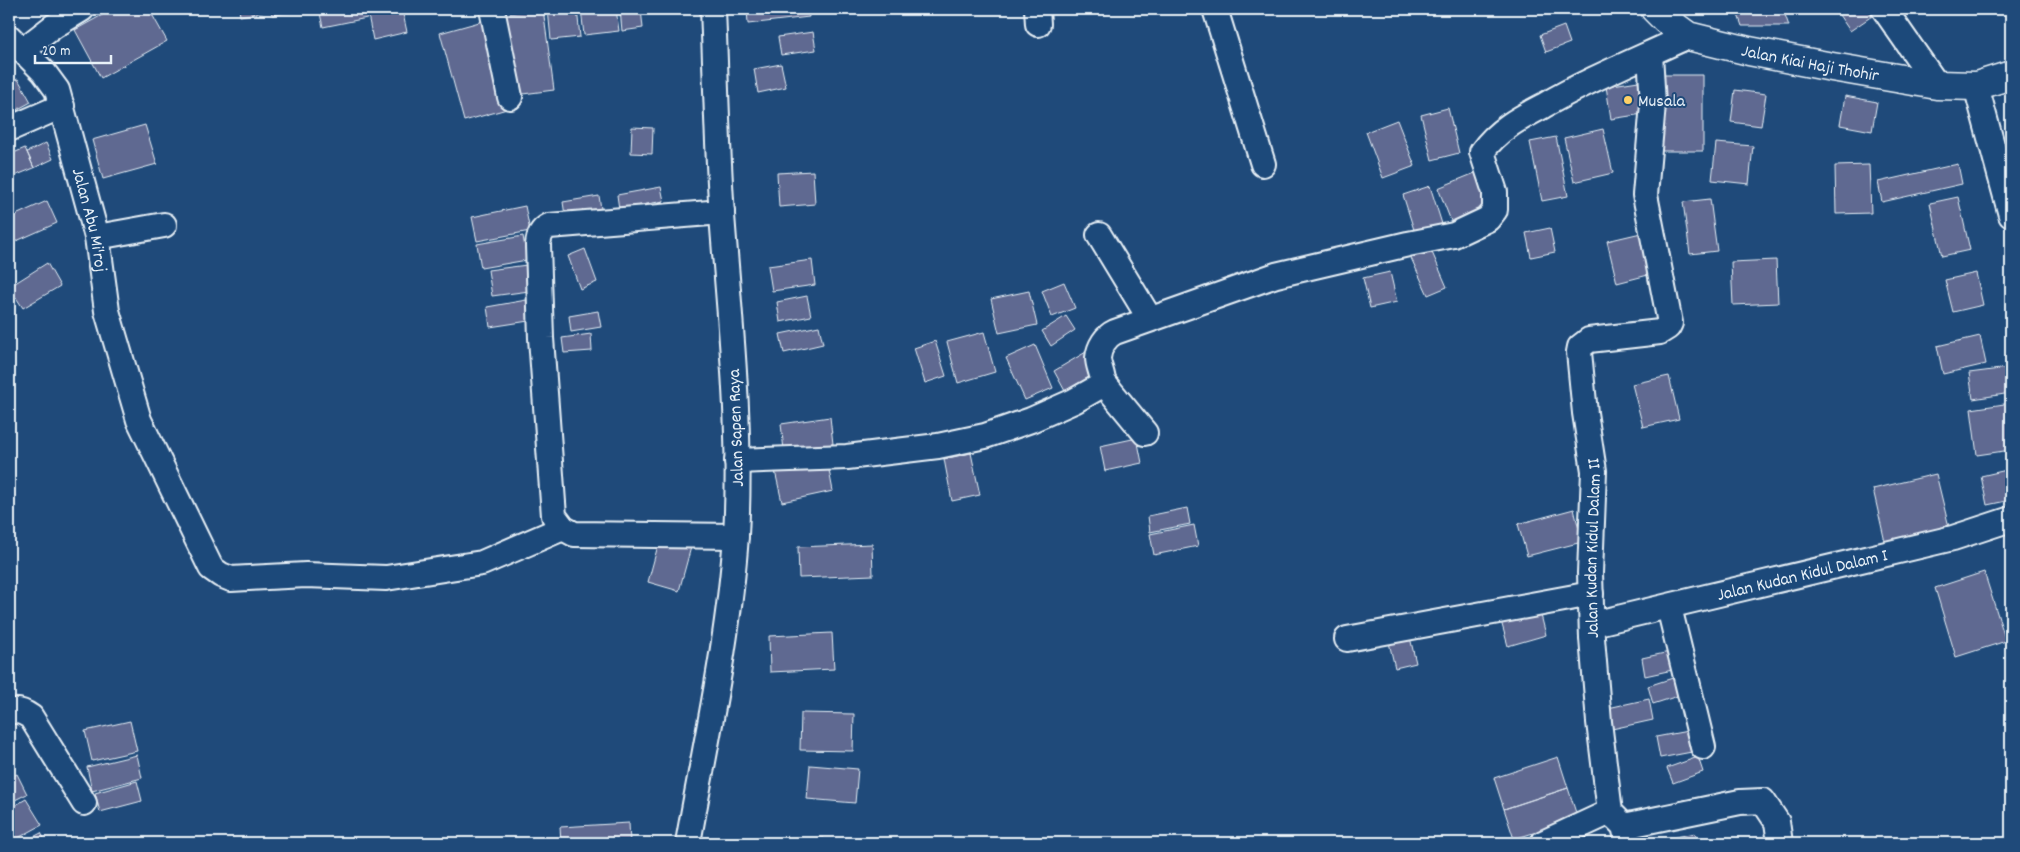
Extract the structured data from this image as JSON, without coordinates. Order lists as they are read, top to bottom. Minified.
{"streets":{"street":["Jalan Kiai Haji Thohir","Jalan Abu Mi'roj","Jalan Sapen Raya","Jalan Kudan Kidul Dalam II","Jalan Kudan Kidul Dalam I"]},"crossings":[["Jalan Kudan Kidul Dalam II","Jalan Kudan Kidul Dalam I"]],"places":["Musala"],"scale_bar":"20 m"}
